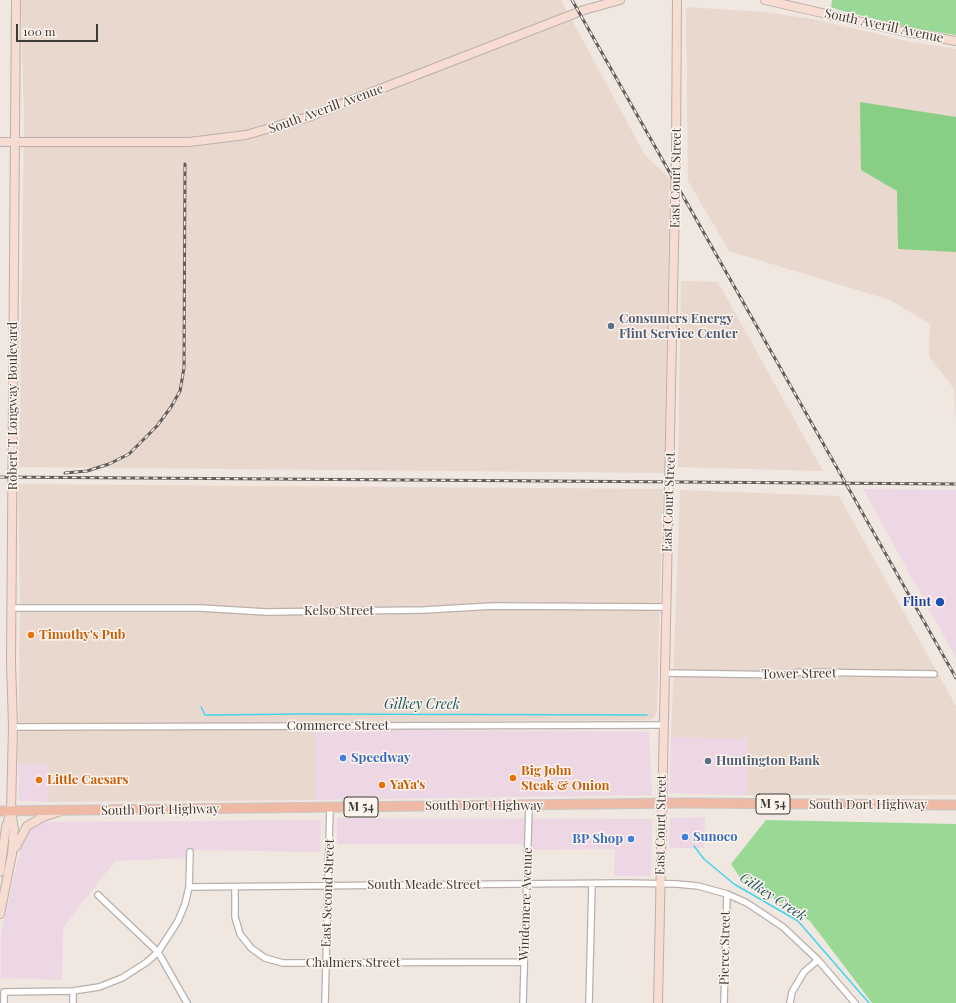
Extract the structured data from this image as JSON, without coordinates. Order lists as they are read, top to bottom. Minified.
{"streets":{"main road":["M 54","South Dort Highway"],"street":["South Averill Avenue","East Court Street","Robert T Longway Boulevard","Kelso Street","Tower Street","Commerce Street","South Meade Street","East Second Street","Windemere Avenue","Pierce Street","Chalmers Street"]},"crossings":[["South Averill Avenue","Robert T Longway Boulevard"],["East Court Street","Kelso Street"],["East Court Street","Tower Street"],["East Court Street","Commerce Street"],["East Court Street","South Dort Highway"],["East Court Street","South Meade Street"],["Robert T Longway Boulevard","Kelso Street"],["Robert T Longway Boulevard","Commerce Street"],["Robert T Longway Boulevard","M 54"],["Robert T Longway Boulevard","South Dort Highway"],["M 54","South Dort Highway"],["South Dort Highway","East Second Street"],["South Dort Highway","Windemere Avenue"],["South Meade Street","East Second Street"],["South Meade Street","Windemere Avenue"],["South Meade Street","Pierce Street"],["South Meade Street","Chalmers Street"],["East Second Street","Chalmers Street"],["Windemere Avenue","Chalmers Street"]],"water":["Gilkey Creek"],"places":["Consumers Energy Flint Service Center","Flint","Timothy's Pub","Speedway","Huntington Bank","Big John Steak & Onion","Little Caesars","YaYa's","Sunoco","BP Shop"],"scale_bar":"100 m"}
